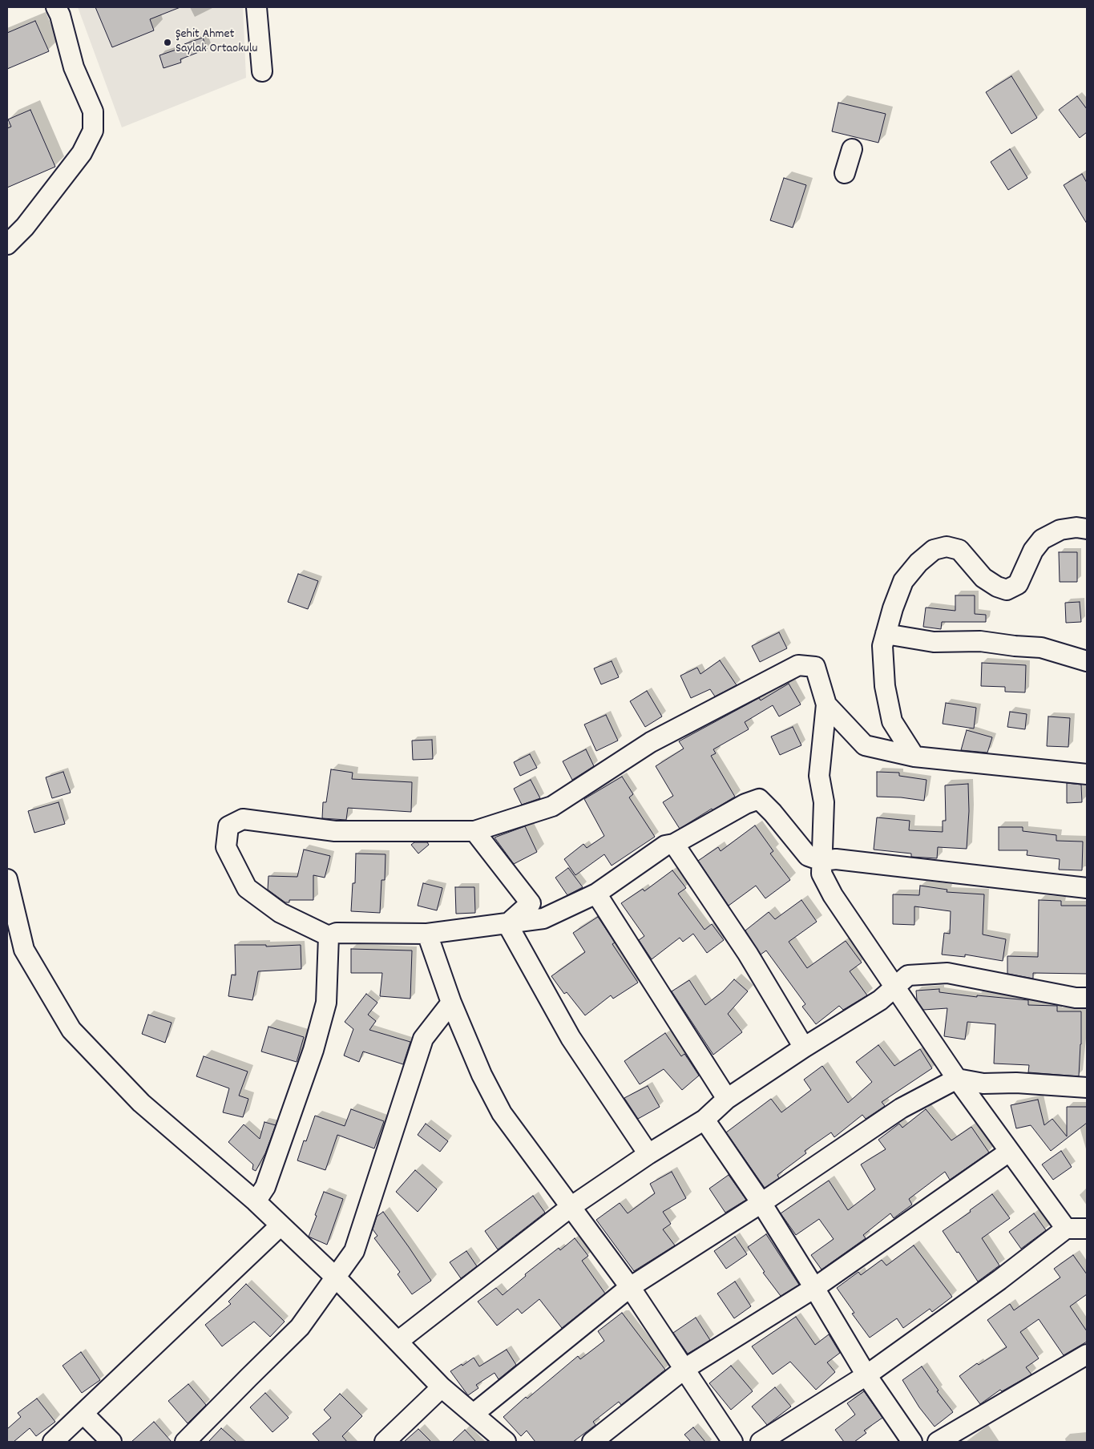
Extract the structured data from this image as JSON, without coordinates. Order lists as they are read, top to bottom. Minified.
{"places":["Şehit Ahmet Saylak Ortaokulu"]}
